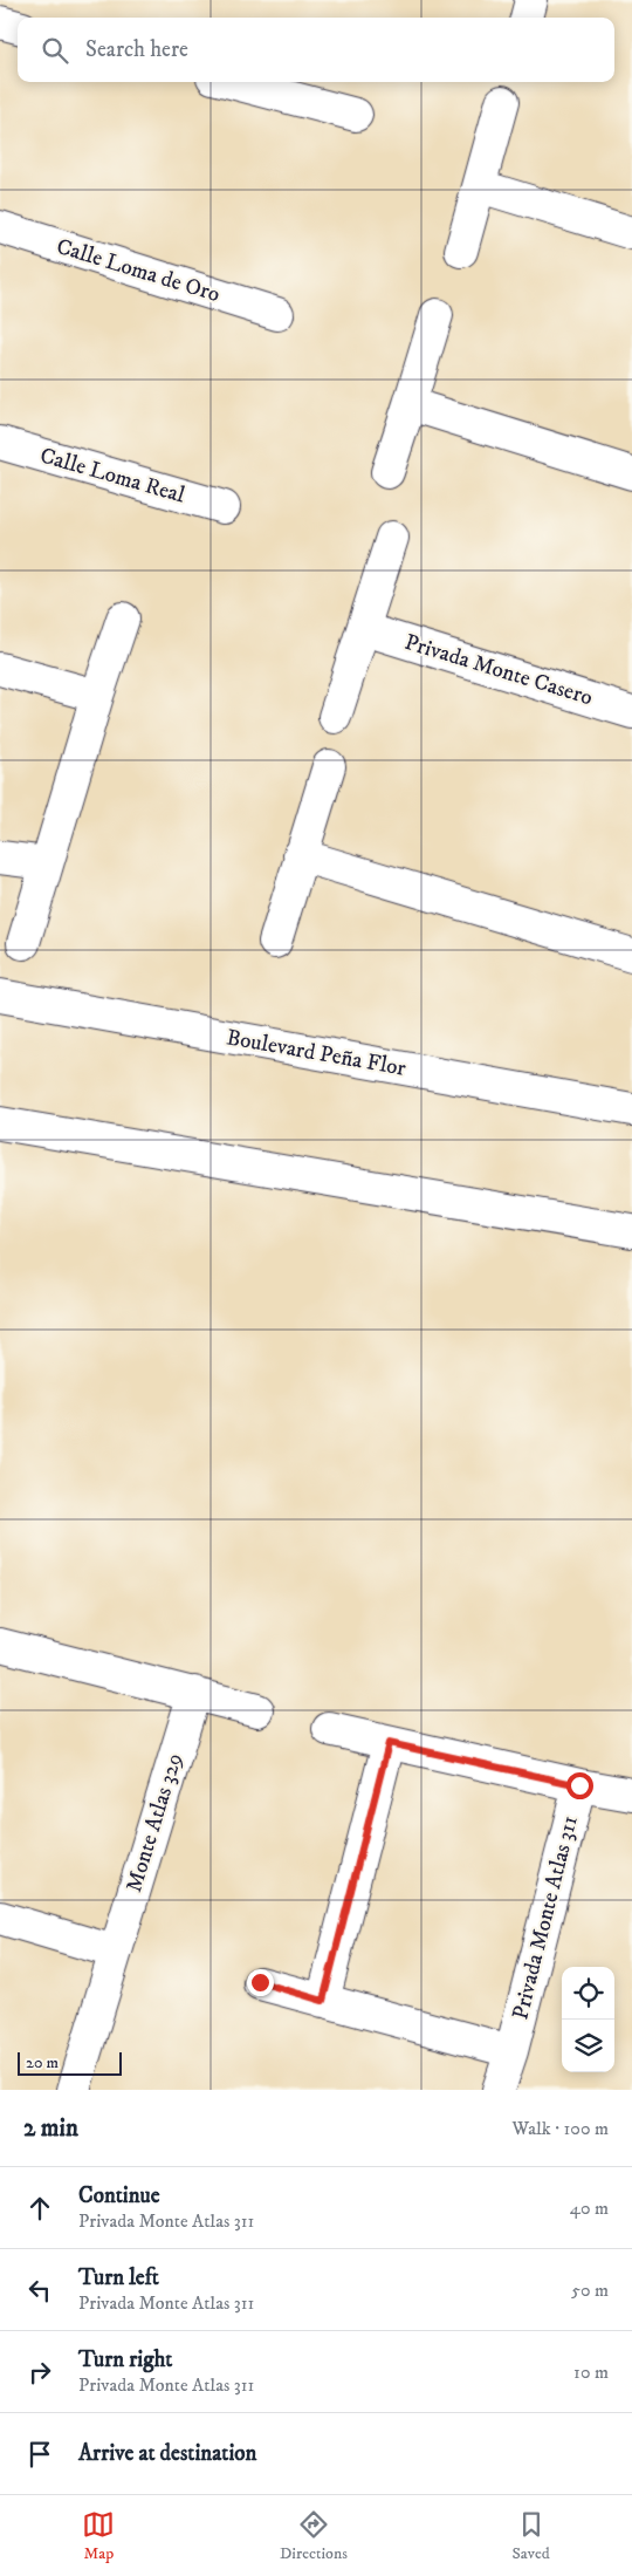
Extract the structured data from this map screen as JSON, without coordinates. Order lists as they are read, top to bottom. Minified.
{"streets":{"street":["Calle Loma de Oro","Calle Loma Real","Privada Monte Casero","Boulevard Peña Flor","Monte Atlas 329","Privada Monte Atlas 311"]},"scale_bar":"20 m","page":{"search":"Search here","scale":"20 m","heading":["2 min","Walk · 100 m"],"list":[["Continue","Privada Monte Atlas 311","40 m"],["Turn left","Privada Monte Atlas 311","50 m"],["Turn right","Privada Monte Atlas 311","10 m"],"Arrive at destination"],"nav":["Map","Directions","Saved"]}}
